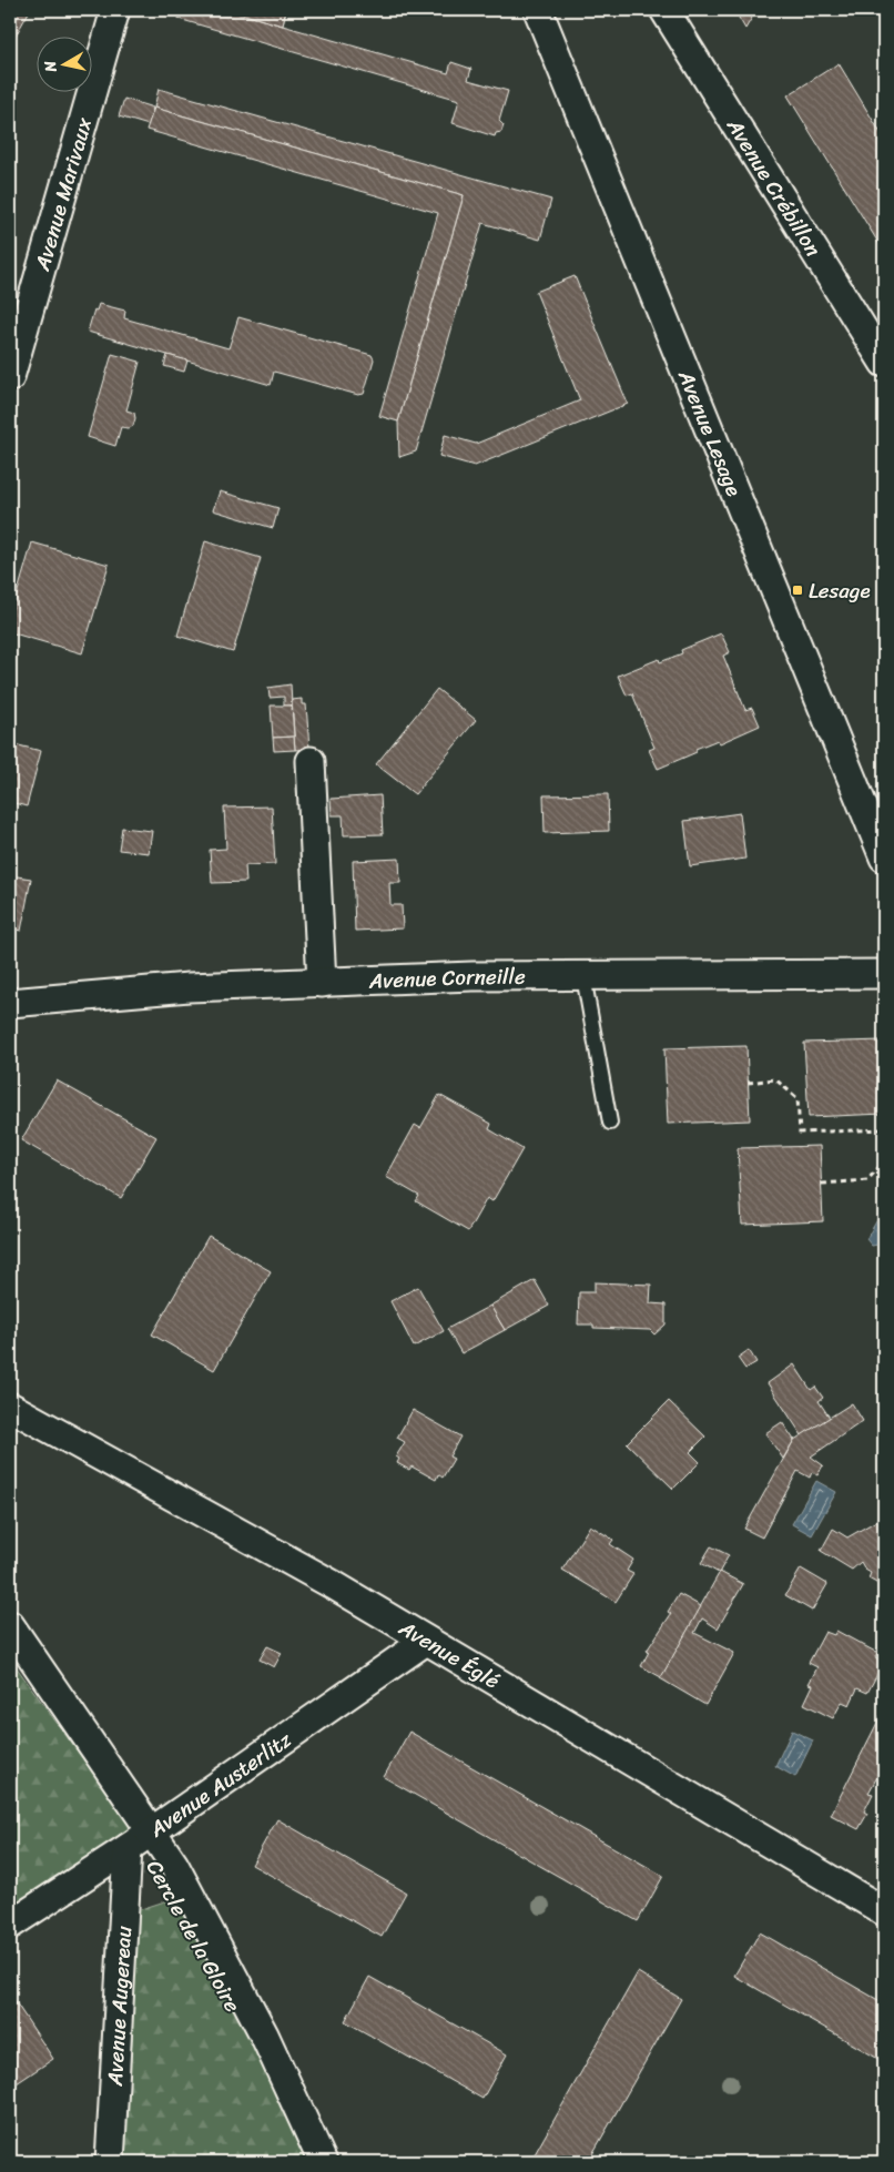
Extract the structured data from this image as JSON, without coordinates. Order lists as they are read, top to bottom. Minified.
{"streets":{"street":["Avenue Crébillon","Avenue Marivaux","Avenue Lesage","Avenue Corneille","Avenue Églé","Avenue Austerlitz","Avenue Augereau"]},"crossings":[["Avenue Églé","Avenue Austerlitz"],["Avenue Austerlitz","Avenue Augereau"]],"places":{"transit":["Lesage"]},"north":"left"}
